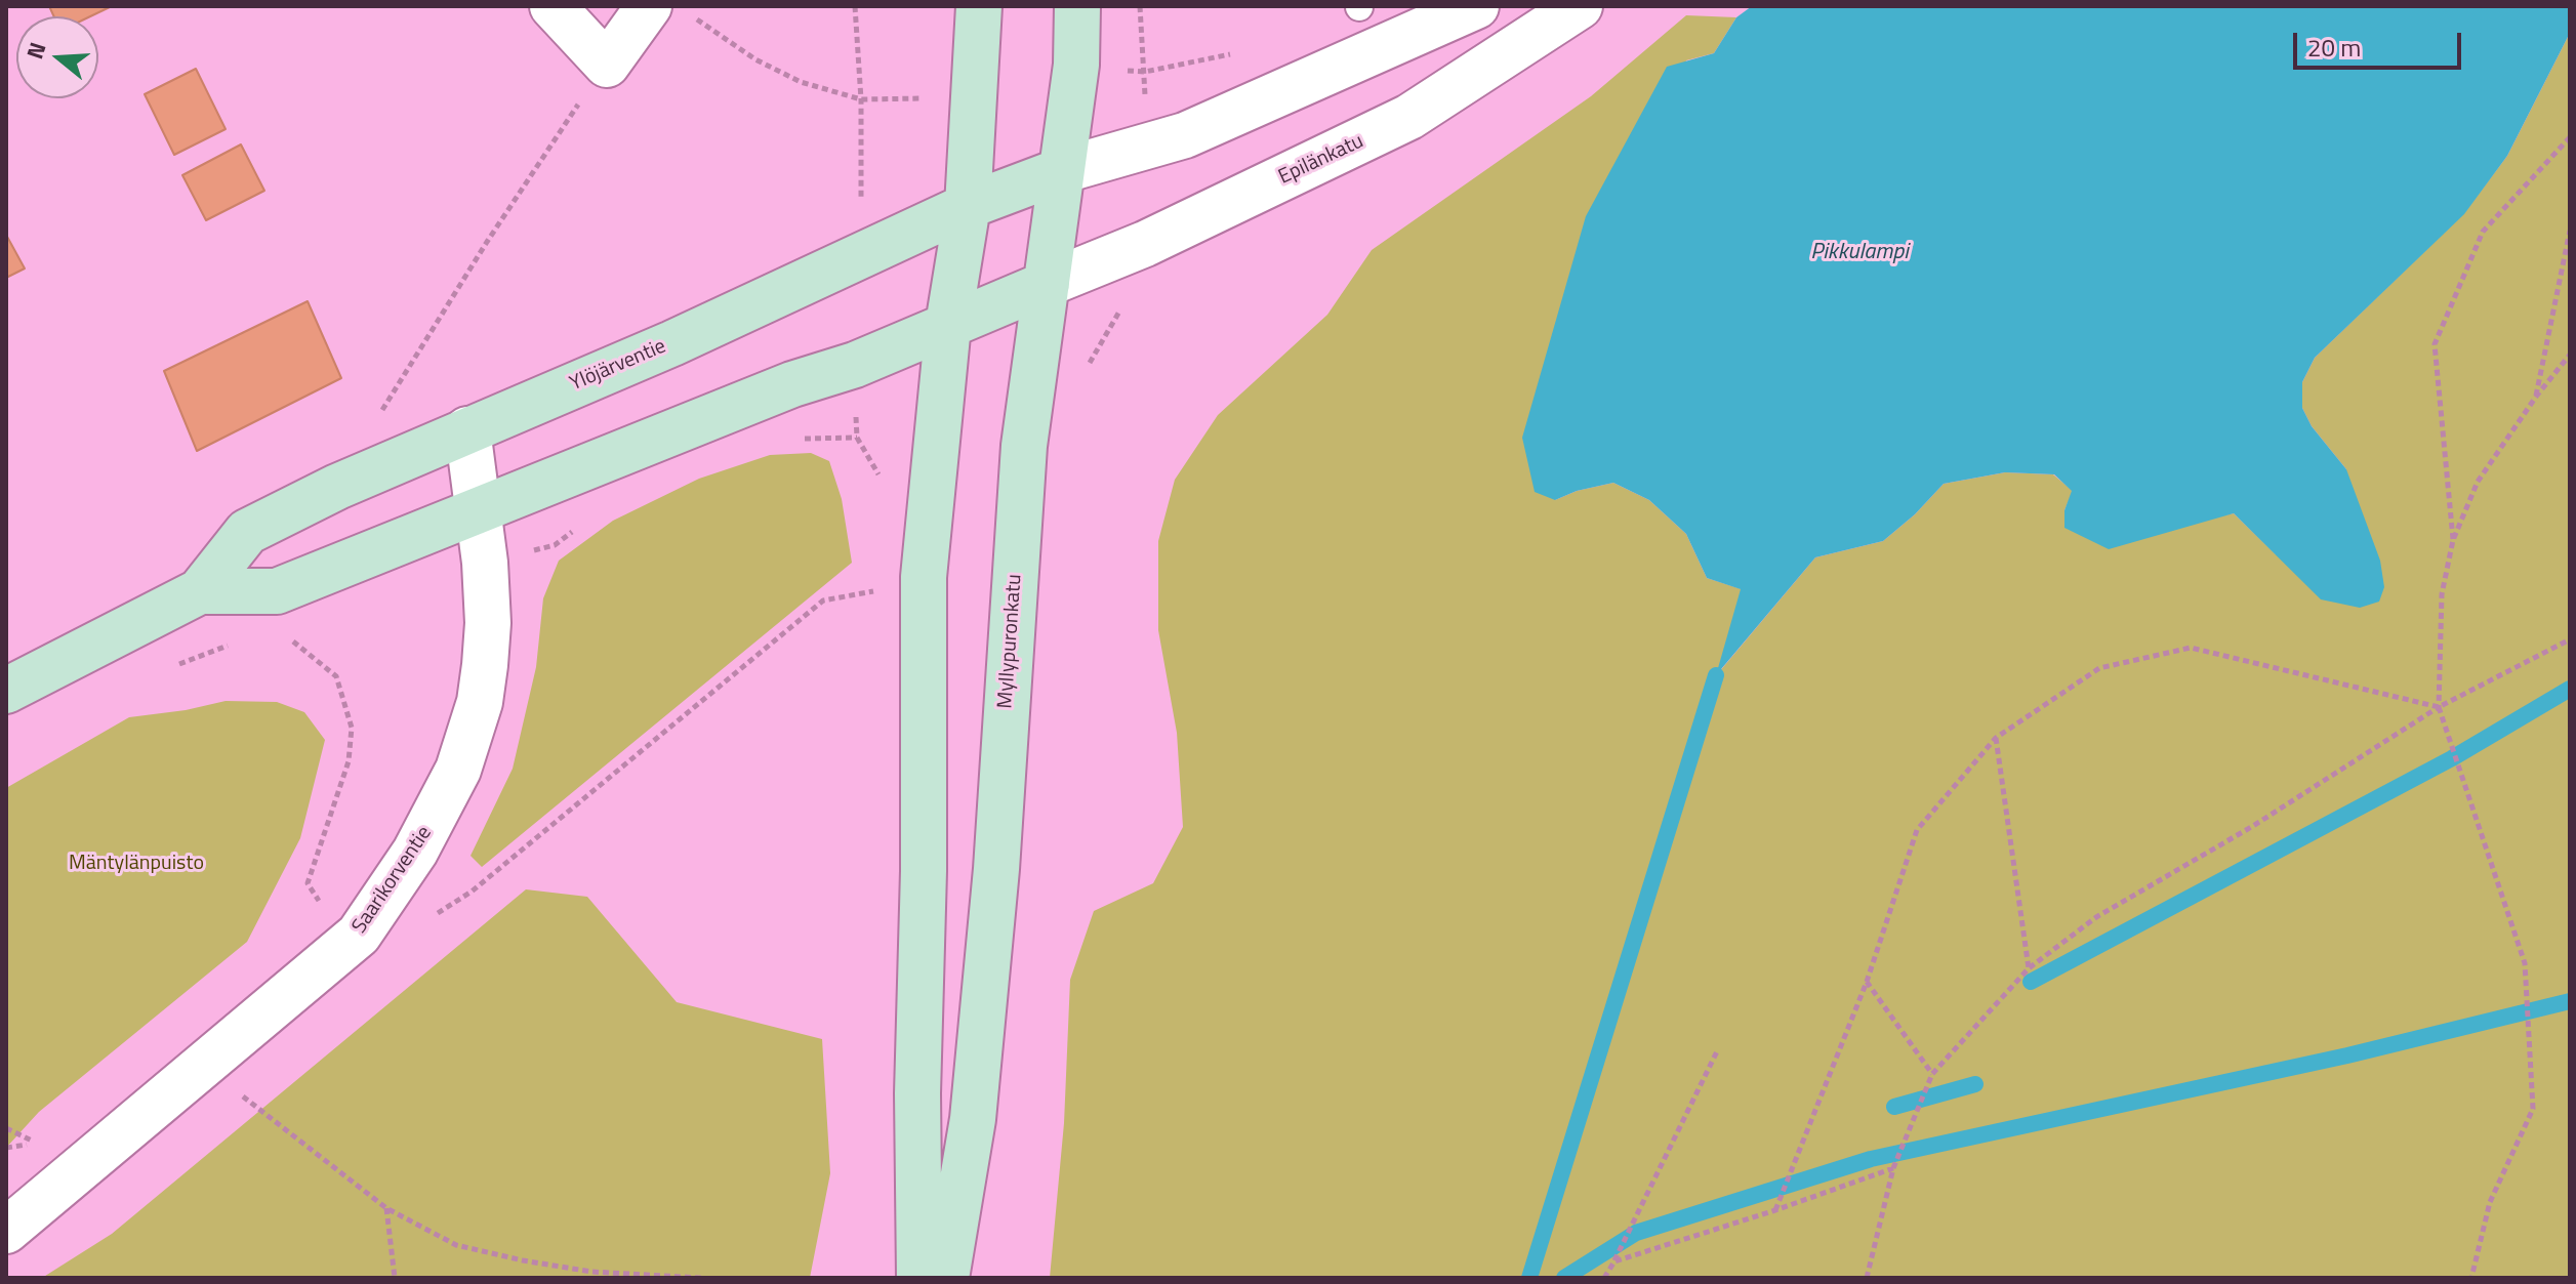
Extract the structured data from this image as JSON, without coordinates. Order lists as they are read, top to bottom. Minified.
{"streets":{"main road":["Ylöjärventie","Myllypuronkatu"],"street":["Epilänkatu","Saarikorventie"]},"crossings":[["Epilänkatu","Ylöjärventie"],["Epilänkatu","Myllypuronkatu"],["Ylöjärventie","Myllypuronkatu"],["Ylöjärventie","Saarikorventie"]],"water":["Pikkulampi"],"parks":["Mäntylänpuisto"],"scale_bar":"20 m","north":"left"}
